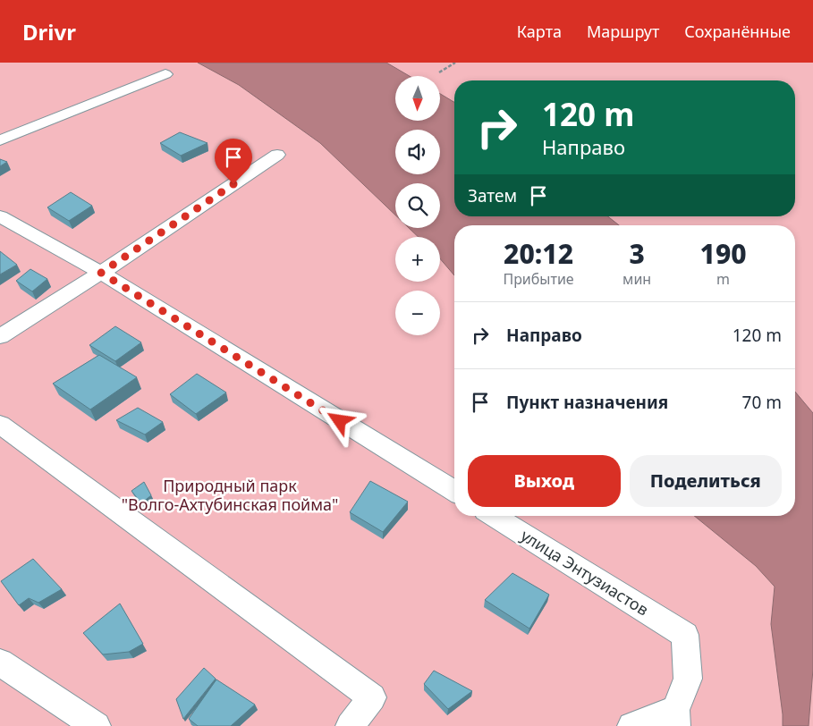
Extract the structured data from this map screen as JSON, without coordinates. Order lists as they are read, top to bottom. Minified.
{"streets":{"street":["улица Энтузиастов"]},"parks":["Природный парк \"Волго-Ахтубинская пойма\""],"north":"bottom","page":{"header":"Drivr","nav":["Карта","Маршрут","Сохранённые"],"map_buttons":["+","−"],"turn":["120 m","Направо"],"then":"Затем","eta":["20:12","Прибытие","3","мин","190","m"],"list":[{"name":"Направо","value":"120 m"},{"name":"Пункт назначения","value":"70 m"}],"buttons":["Выход","Поделиться"]}}
